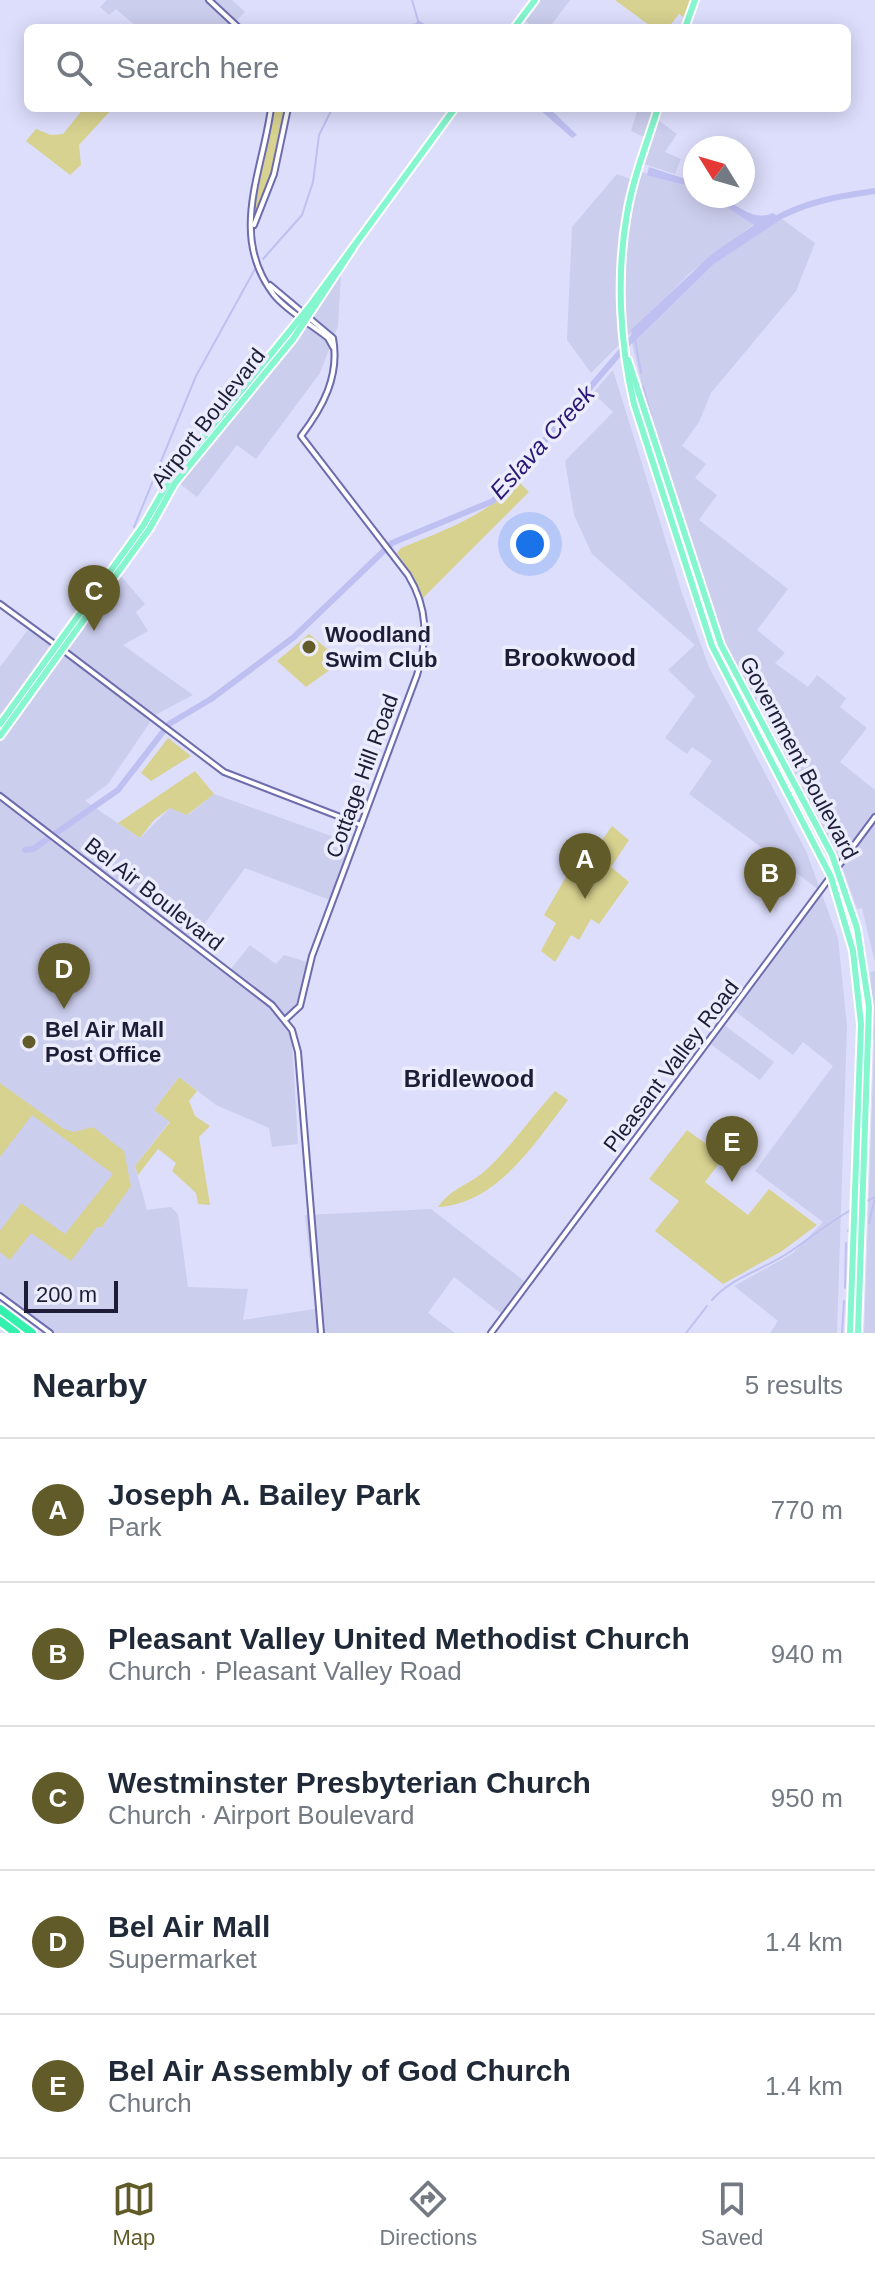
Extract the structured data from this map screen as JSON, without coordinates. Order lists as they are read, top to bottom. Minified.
{"streets":{"main road":["Airport Boulevard","Government Boulevard"],"street":["Cottage Hill Road","Bel Air Boulevard","Pleasant Valley Road"]},"crossings":[["Government Boulevard","Pleasant Valley Road"],["Cottage Hill Road","Bel Air Boulevard"]],"districts":["Brookwood","Bridlewood"],"water":["Eslava Creek"],"places":["Woodland Swim Club","Bel Air Mall Post Office"],"scale_bar":"200 m","north":"top left","page":{"search":"Search here","pins":["C","A","B","D","E"],"scale":"200 m","heading":["Nearby","5 results"],"list":[{"mark":"A","name":"Joseph A. Bailey Park","note":"Park","value":"770 m"},{"mark":"B","name":"Pleasant Valley United Methodist Church","note":"Church · Pleasant Valley Road","value":"940 m"},{"mark":"C","name":"Westminster Presbyterian Church","note":"Church · Airport Boulevard","value":"950 m"},{"mark":"D","name":"Bel Air Mall","note":"Supermarket","value":"1.4 km"},{"mark":"E","name":"Bel Air Assembly of God Church","note":"Church","value":"1.4 km"}],"nav":["Map","Directions","Saved"]}}
